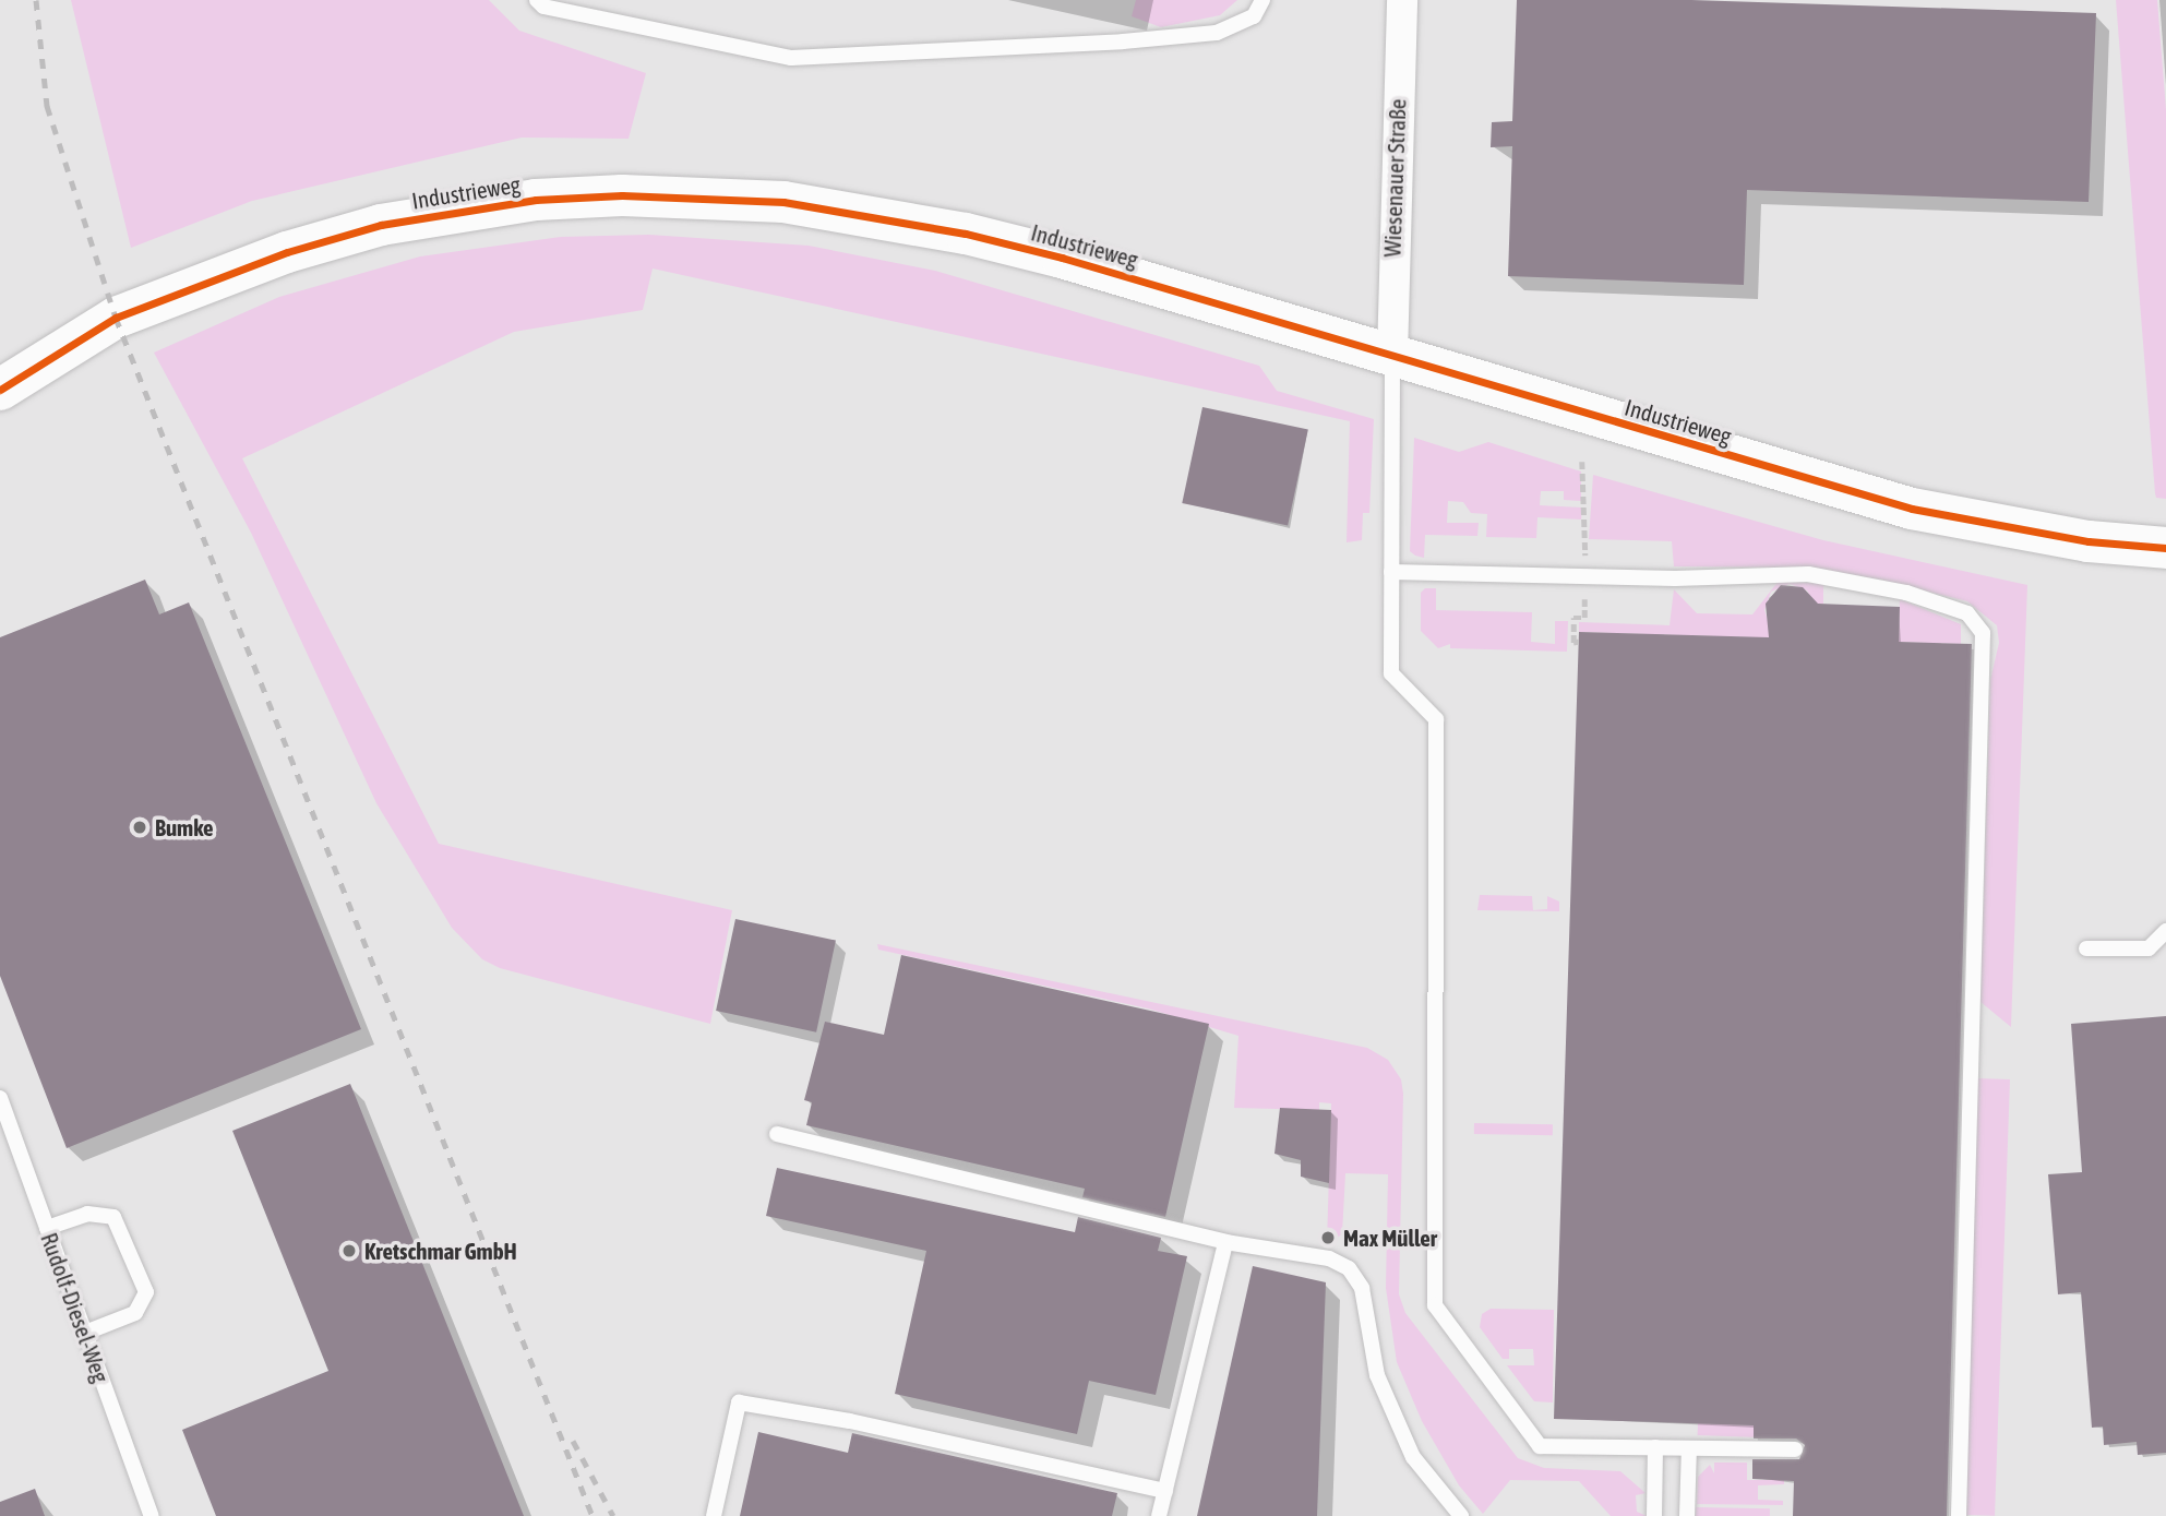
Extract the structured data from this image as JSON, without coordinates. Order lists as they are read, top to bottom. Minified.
{"streets":{"street":["Wiesenauer Straße","Industrieweg"],"lane":["Rudolf-Diesel-Weg"]},"crossings":[["Wiesenauer Straße","Industrieweg"]],"places":["Bumke","Max Müller","Kretschmar GmbH"]}
